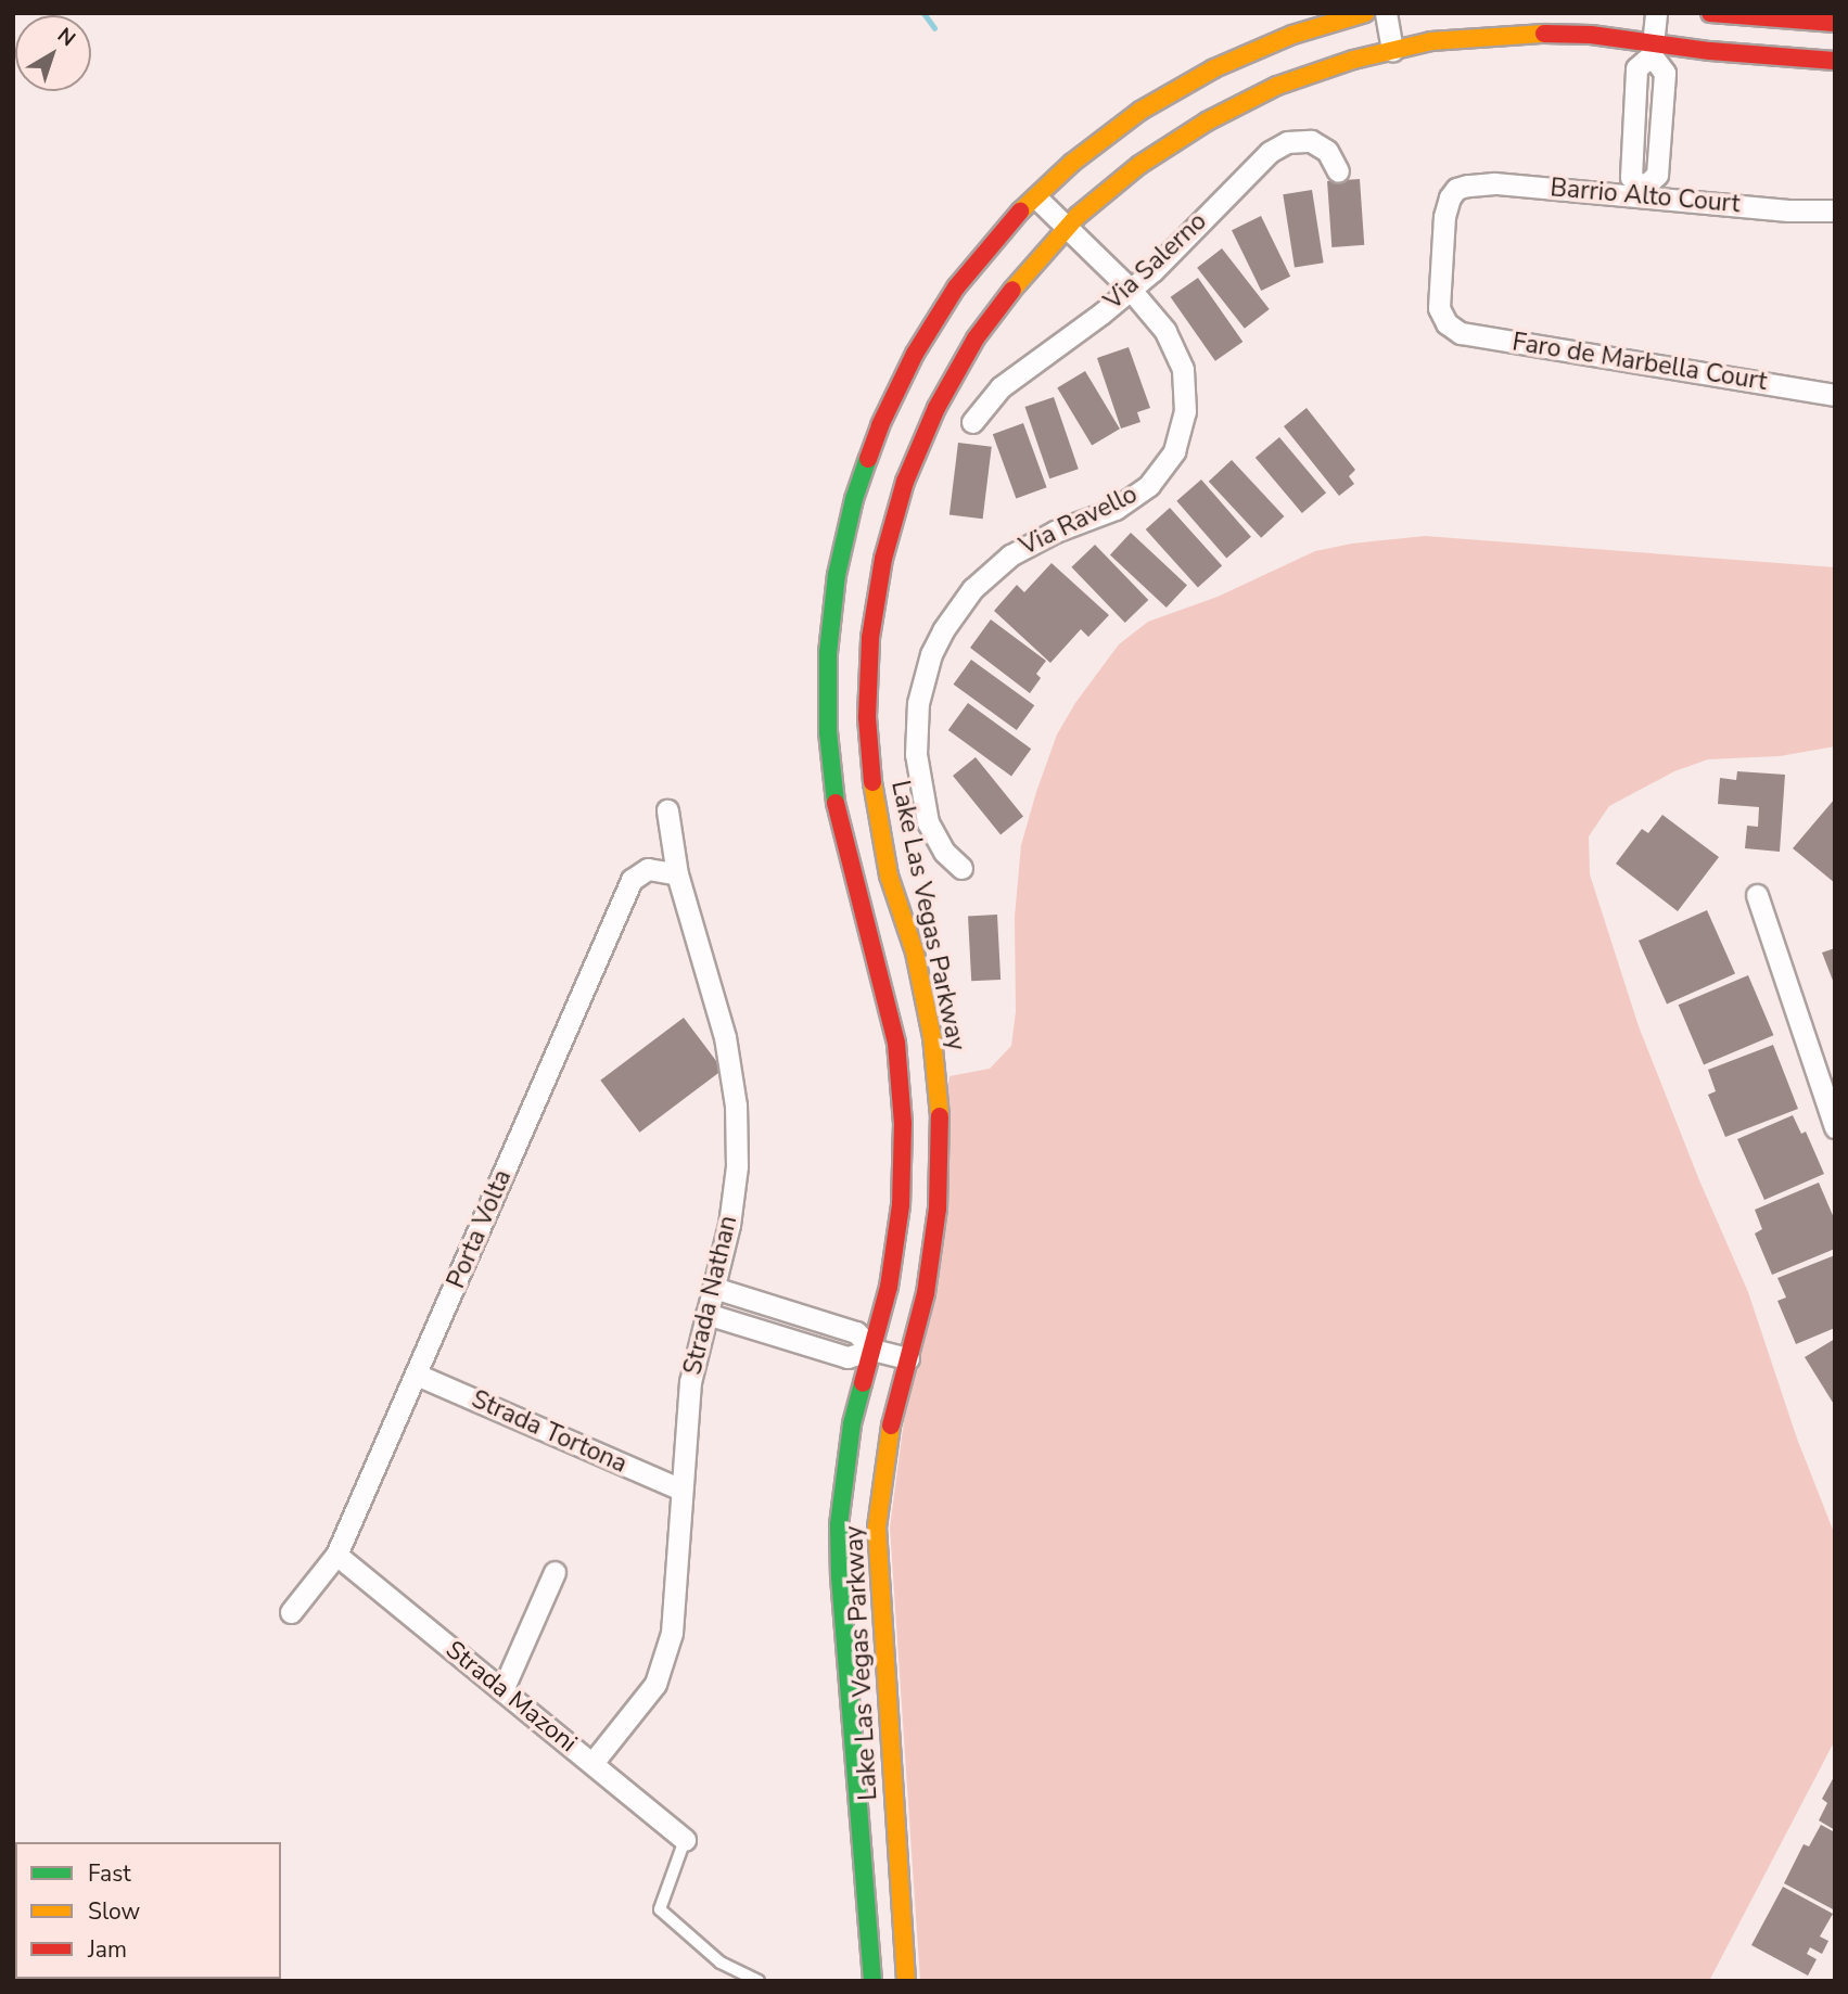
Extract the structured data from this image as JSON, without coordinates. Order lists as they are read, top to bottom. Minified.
{"streets":{"street":["Barrio Alto Court","Via Salerno","Faro de Marbella Court","Via Ravello","Lake Las Vegas Parkway","Porta Volta","Strada Nathan","Strada Tortona","Strada Mazoni"]},"crossings":[["Barrio Alto Court","Faro de Marbella Court"],["Via Salerno","Via Ravello"],["Via Ravello","Lake Las Vegas Parkway"],["Porta Volta","Strada Nathan"],["Porta Volta","Strada Tortona"],["Porta Volta","Strada Mazoni"],["Strada Nathan","Strada Tortona"],["Strada Nathan","Strada Mazoni"]],"legend":["Fast","Slow","Jam"],"north":"top right"}
